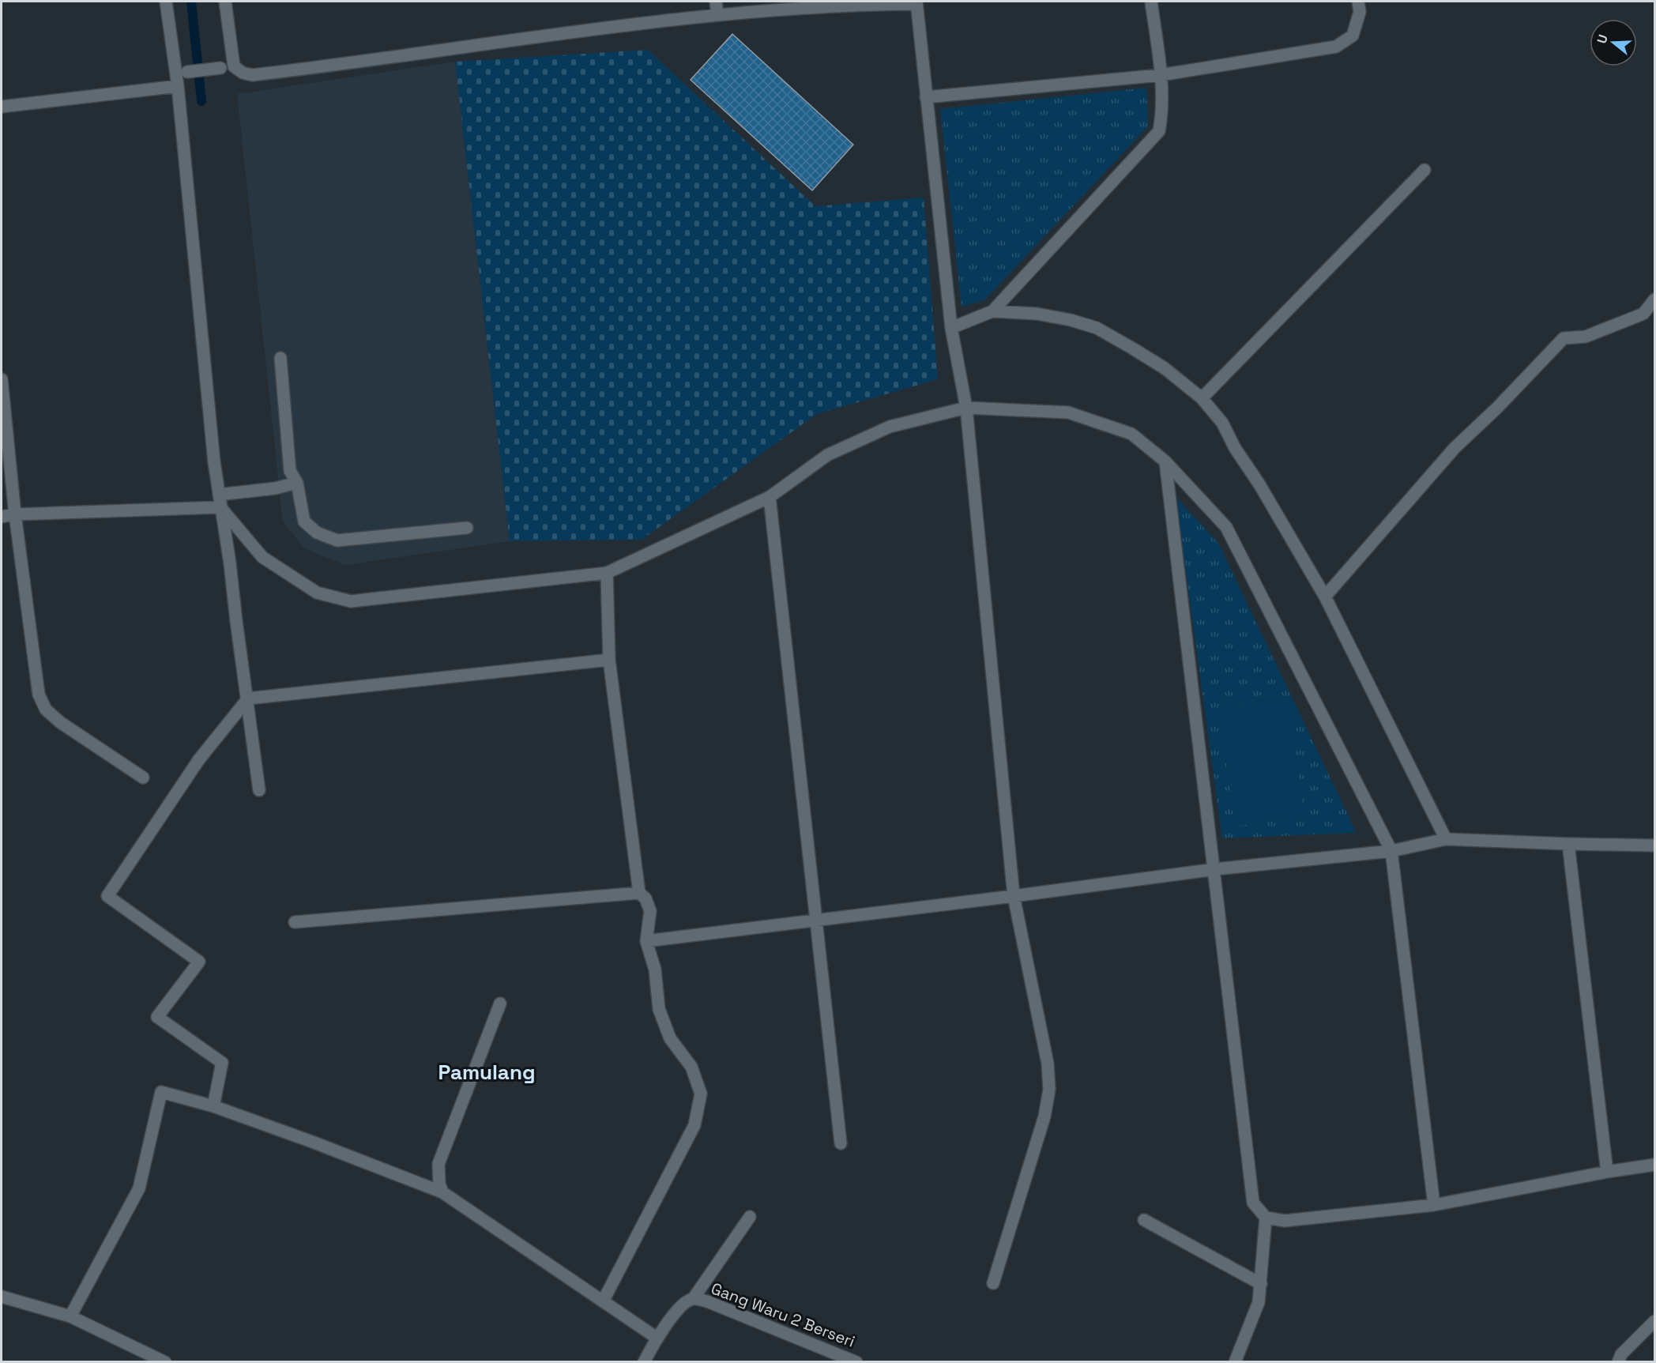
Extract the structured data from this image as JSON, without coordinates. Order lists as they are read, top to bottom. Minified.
{"streets":{"street":["Gang Waru 2 Berseri"]},"districts":["Pamulang"],"north":"left"}
